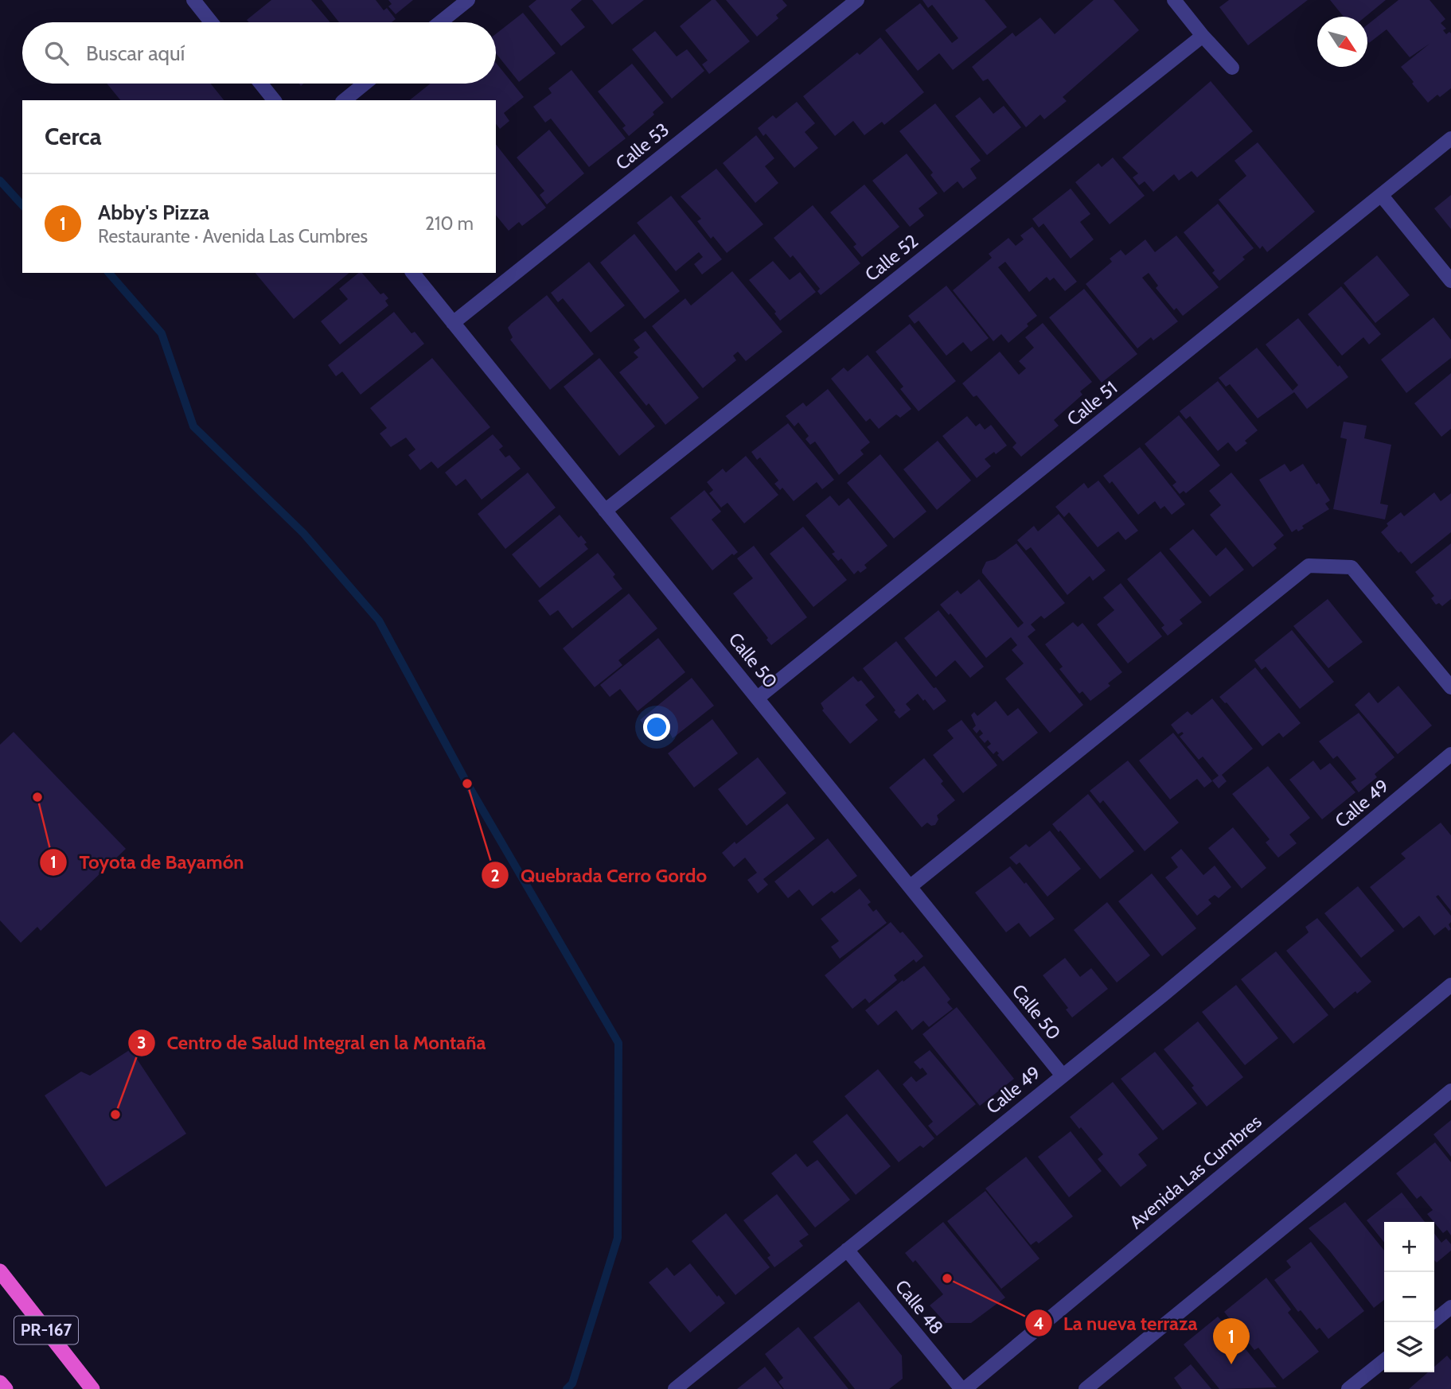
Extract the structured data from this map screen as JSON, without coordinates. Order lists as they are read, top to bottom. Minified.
{"streets":{"highway":["PR-167"],"street":["Calle 53","Calle 52","Calle 51","Calle 50","Calle 49","Avenida Las Cumbres","Calle 48"]},"crossings":[["Calle 53","Calle 50"],["Calle 52","Calle 50"],["Calle 51","Calle 50"],["Calle 50","Calle 49"],["Calle 49","Calle 48"],["Avenida Las Cumbres","Calle 48"]],"places":["Quebrada Cerro Gordo","Toyota de Bayamón","Centro de Salud Integral en la Montaña","La nueva terraza"],"north":"bottom right","page":{"search":"Buscar aquí","heading":"Cerca","list":[{"mark":"1","name":"Abby's Pizza","note":"Restaurante · Avenida Las Cumbres","value":"210 m"}],"map_buttons":["+","−"],"pins":"1"}}
